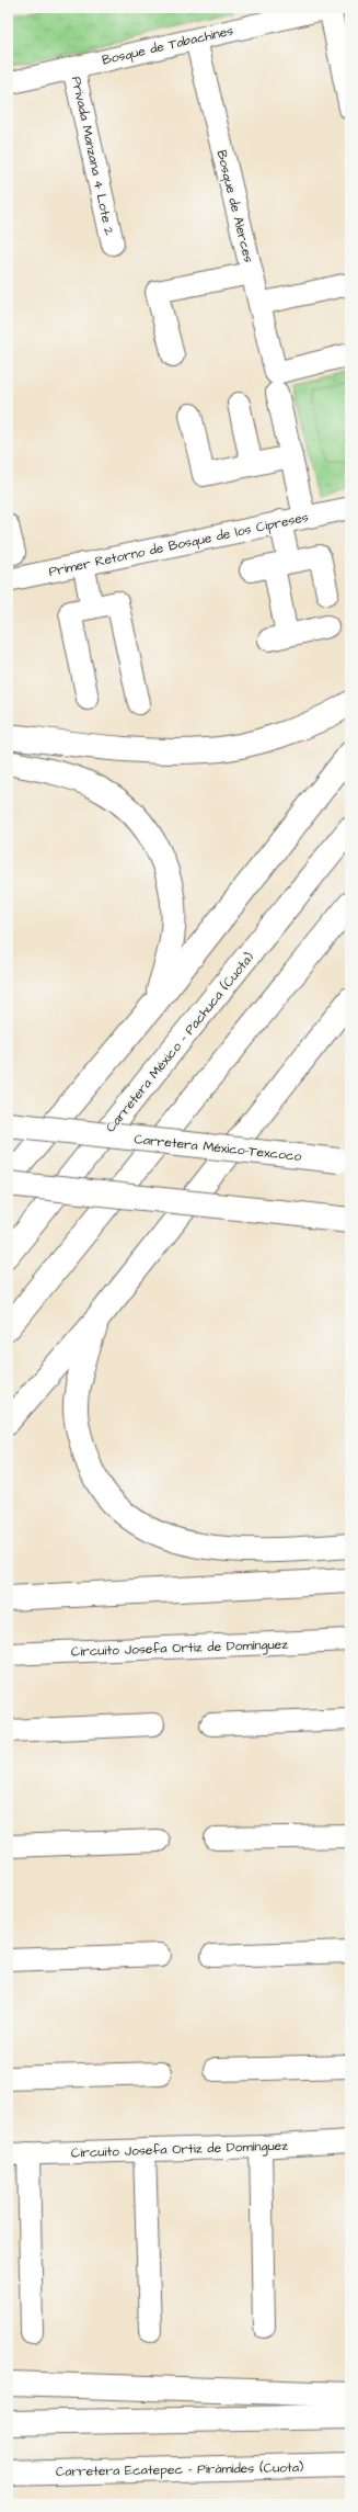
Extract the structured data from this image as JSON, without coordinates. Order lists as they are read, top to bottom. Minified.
{"streets":{"highway":["Carretera México - Pachuca (Cuota)","Carretera México-Texcoco","Carretera Ecatepec - Pirámides (Cuota)"],"street":["Bosque de Tabachines","Privada Manzana 4 Lote 2","Bosque de Alerces","Primer Retorno de Bosque de los Cipreses","Circuito Josefa Ortiz de Domínguez"]},"crossings":[["Bosque de Tabachines","Privada Manzana 4 Lote 2"],["Bosque de Tabachines","Bosque de Alerces"],["Bosque de Alerces","Primer Retorno de Bosque de los Cipreses"]]}
